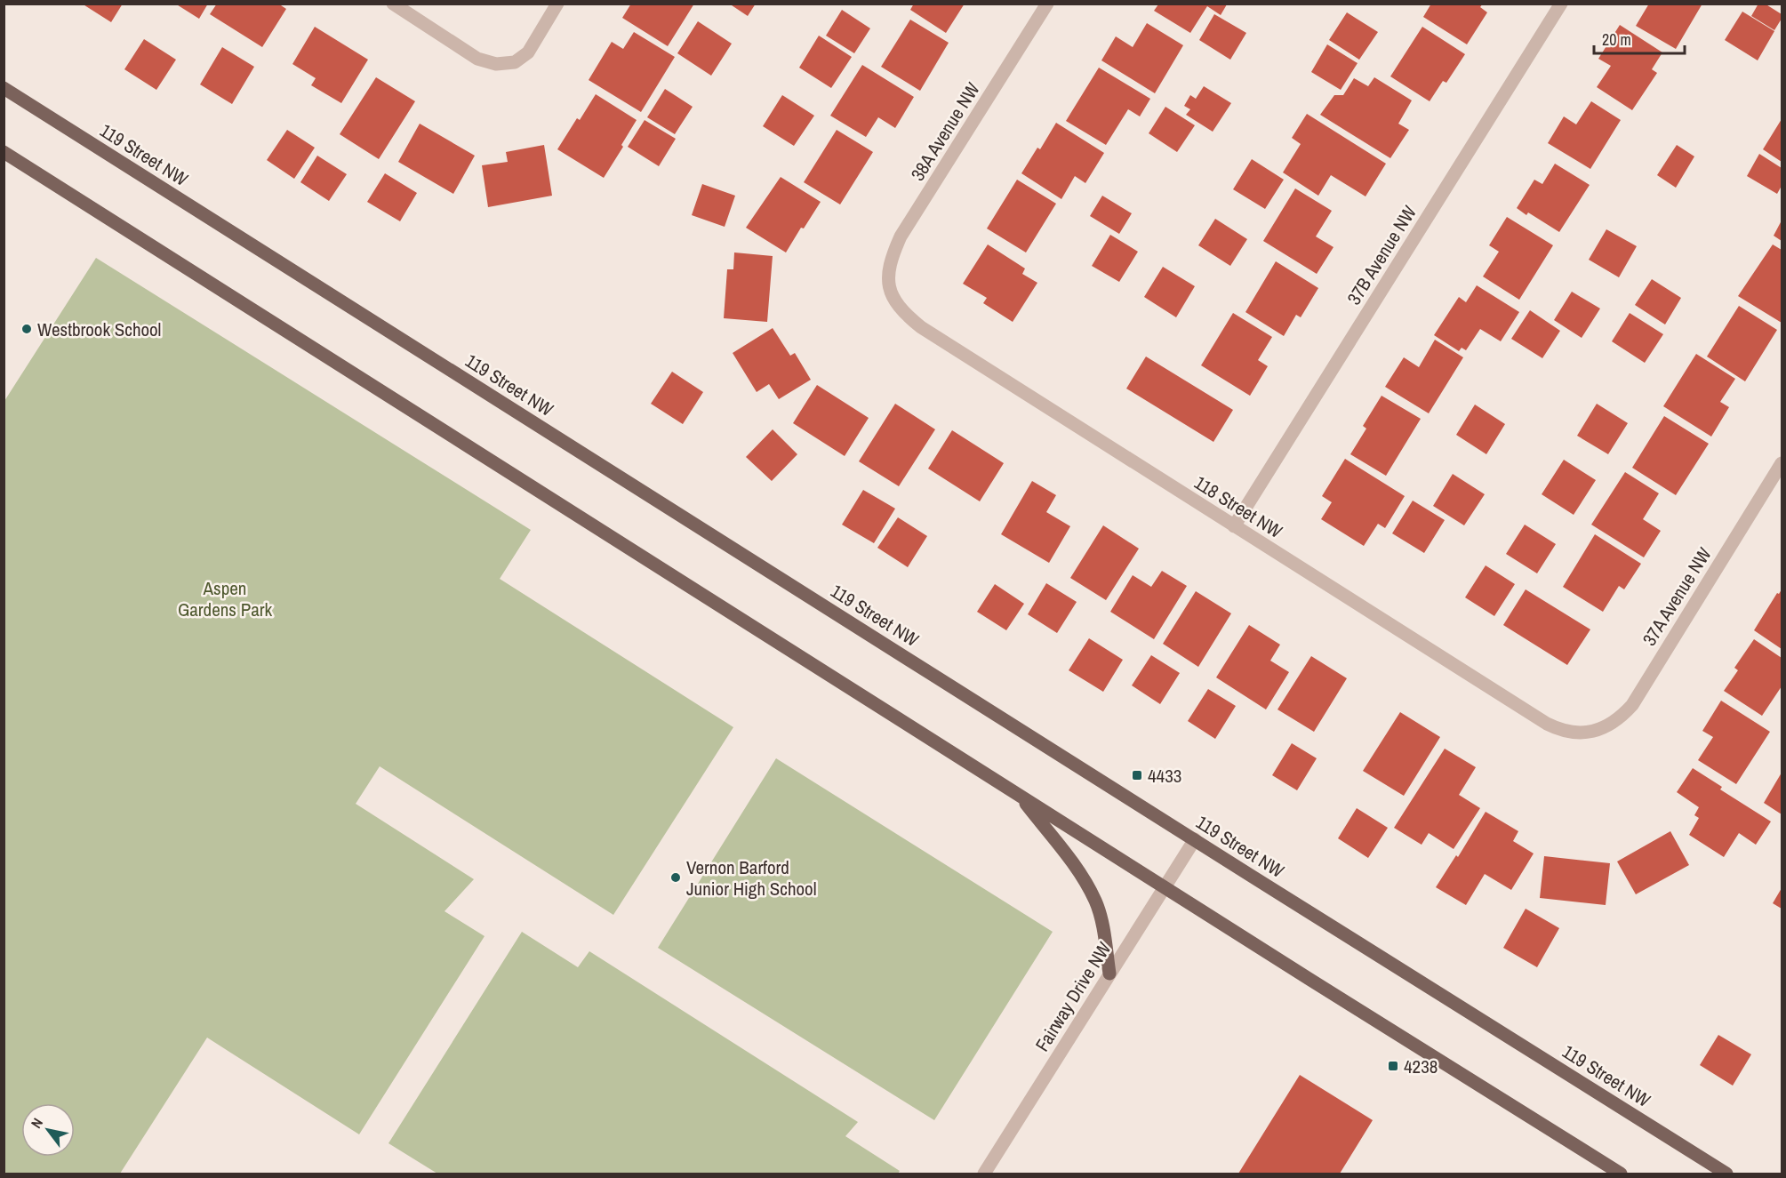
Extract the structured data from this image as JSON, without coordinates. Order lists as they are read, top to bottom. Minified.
{"streets":{"main road":["119 Street NW"],"street":["38A Avenue NW","37B Avenue NW","118 Street NW","37A Avenue NW","Fairway Drive NW"]},"crossings":[["38A Avenue NW","118 Street NW"],["119 Street NW","Fairway Drive NW"],["37B Avenue NW","118 Street NW"],["118 Street NW","37A Avenue NW"]],"parks":["Aspen Gardens Park"],"places":{"other":["Westbrook School","Vernon Barford Junior High School"],"transit":["4433","4238"]},"scale_bar":"20 m","north":"top left"}
